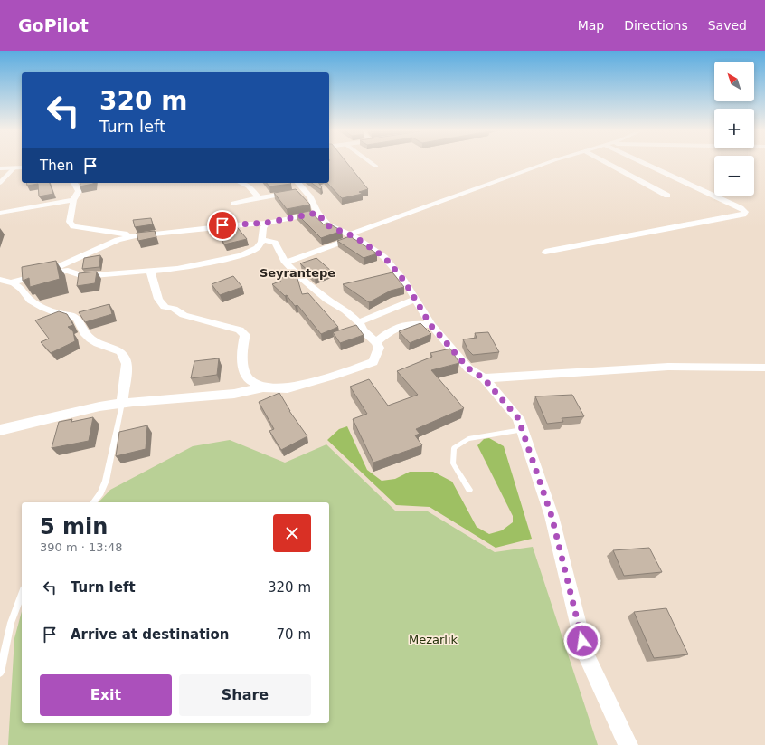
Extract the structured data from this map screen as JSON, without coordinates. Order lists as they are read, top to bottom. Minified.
{"districts":["Seyrantepe"],"parks":["Mezarlık"],"north":"top left","page":{"header":"GoPilot","nav":["Map","Directions","Saved"],"map_buttons":["+","−"],"turn":["320 m","Turn left"],"then":"Then","heading":["5 min","390 m · 13:48"],"list":[{"name":"Turn left","value":"320 m"},{"name":"Arrive at destination","value":"70 m"}],"buttons":["Exit","Share"]}}
